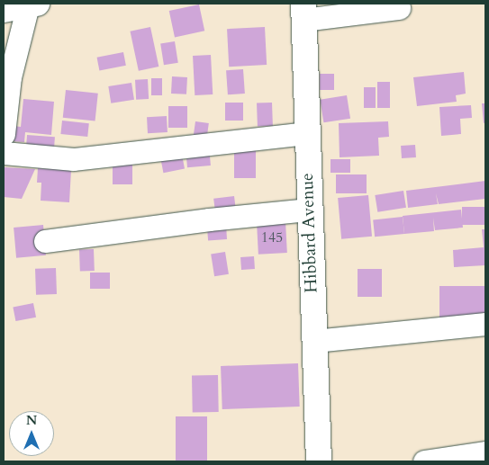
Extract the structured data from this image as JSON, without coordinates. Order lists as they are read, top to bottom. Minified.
{"streets":{"main road":["Hibbard Avenue"]},"house_numbers":["145"],"north":"top"}
